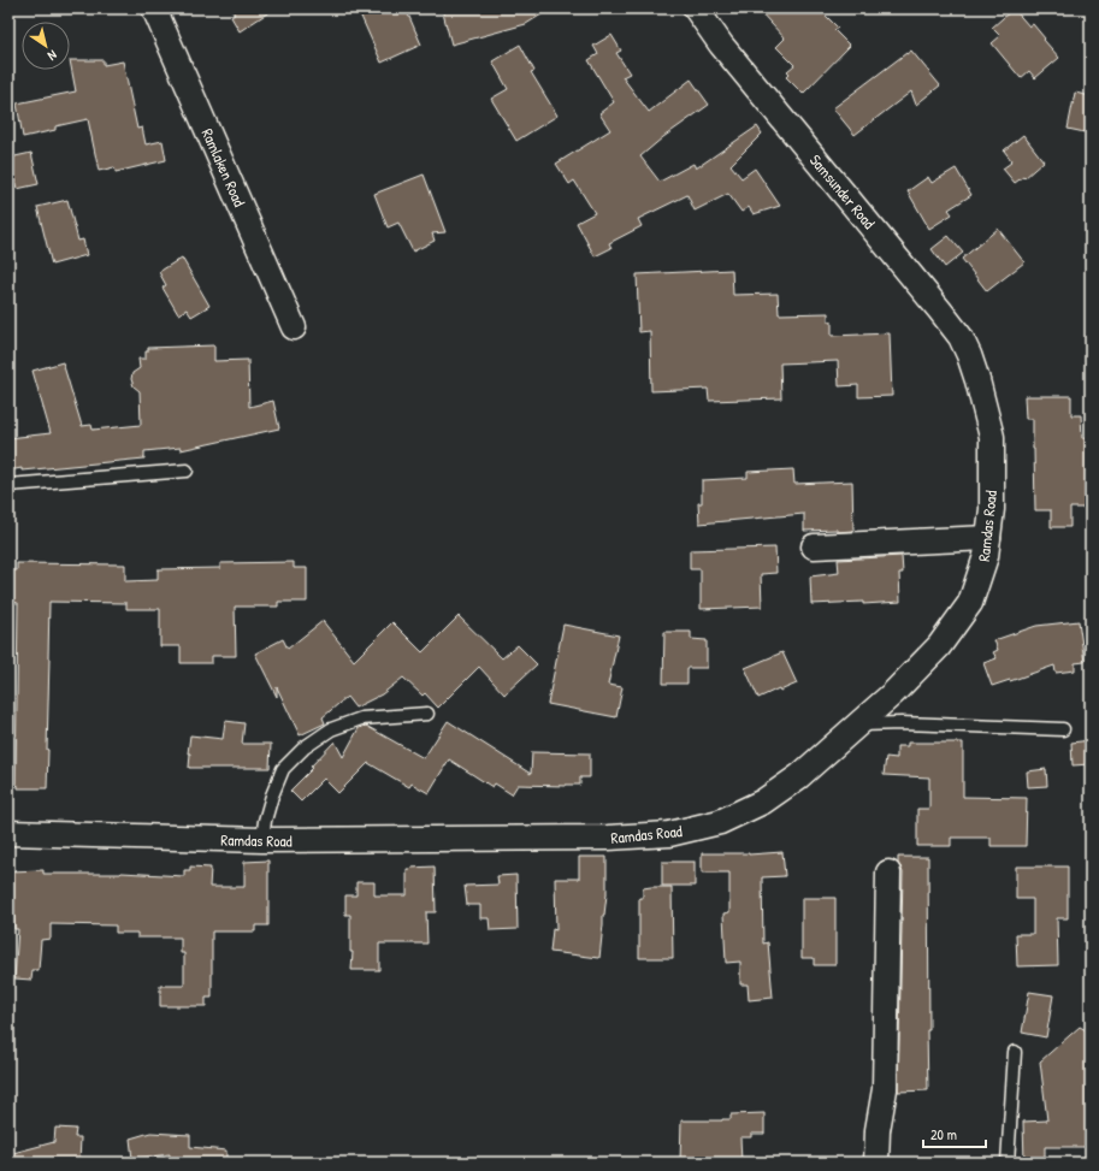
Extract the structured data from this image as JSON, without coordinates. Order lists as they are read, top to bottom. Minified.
{"streets":{"street":["Ramlaken Road","Samsunder Road","Ramdas Road"]},"crossings":[["Samsunder Road","Ramdas Road"]],"scale_bar":"20 m","north":"bottom right"}
